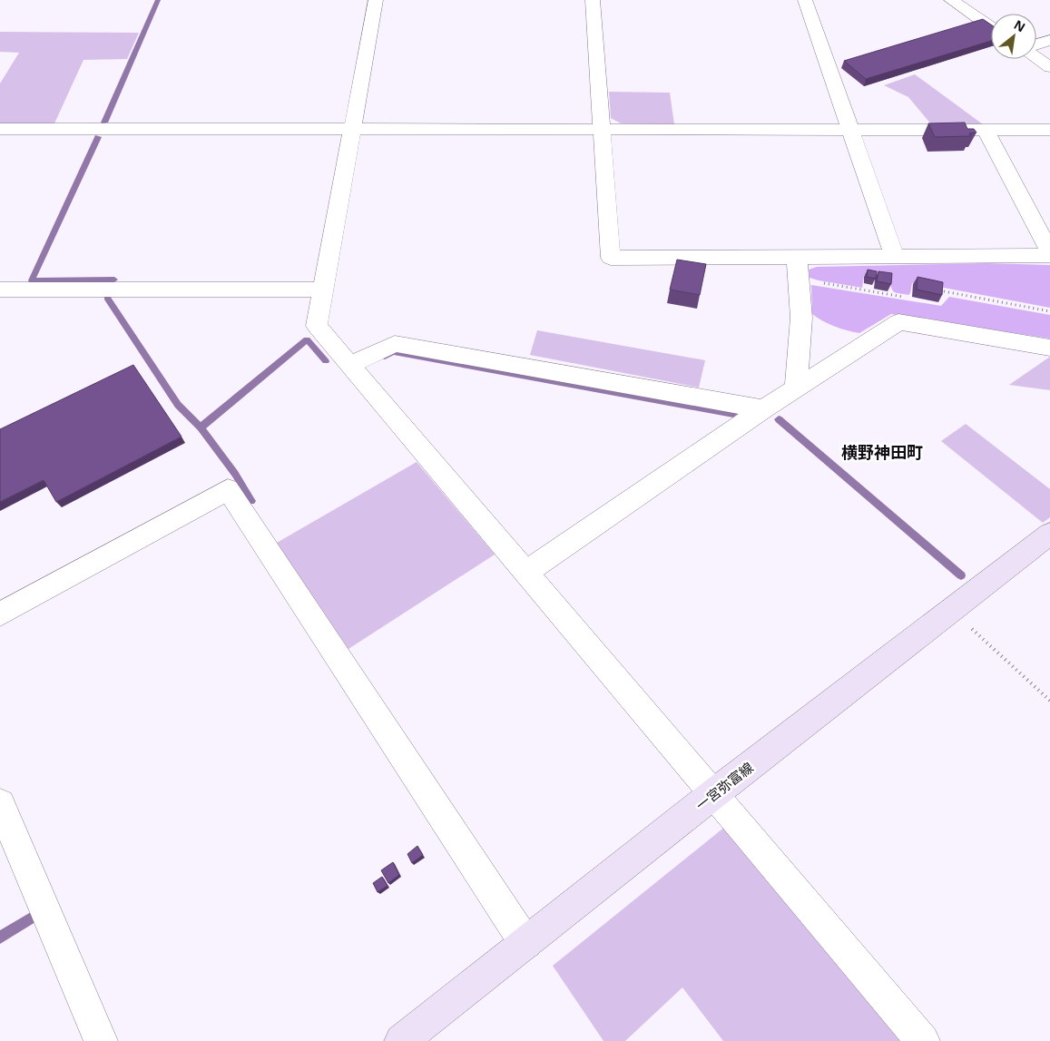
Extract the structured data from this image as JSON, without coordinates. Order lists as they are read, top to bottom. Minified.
{"streets":{"main road":["一宮弥富線"]},"districts":["横野神田町"],"north":"top right"}
